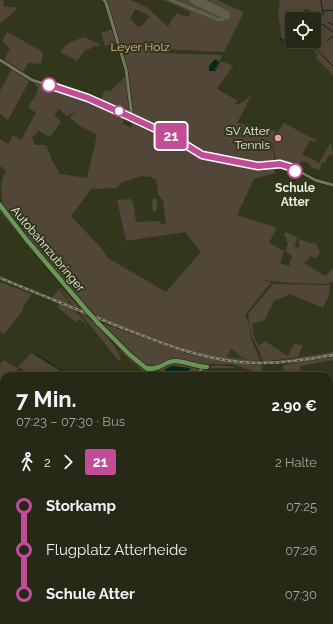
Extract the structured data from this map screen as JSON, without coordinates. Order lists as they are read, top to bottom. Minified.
{"streets":{"highway":["Autobahnzubringer"]},"parks":["Leyer Holz"],"places":["SV Atter Tennis","Schule Atter"],"lines":["bus line 21"],"page":{"on_map":"21","heading":["7 Min.","07:23 – 07:30 · Bus","2.90 €"],"legs":["2","21","2 Halte"],"list":[{"name":"Storkamp","value":"07:25"},{"name":"Flugplatz Atterheide","value":"07:26"},{"name":"Schule Atter","value":"07:30"}]}}
